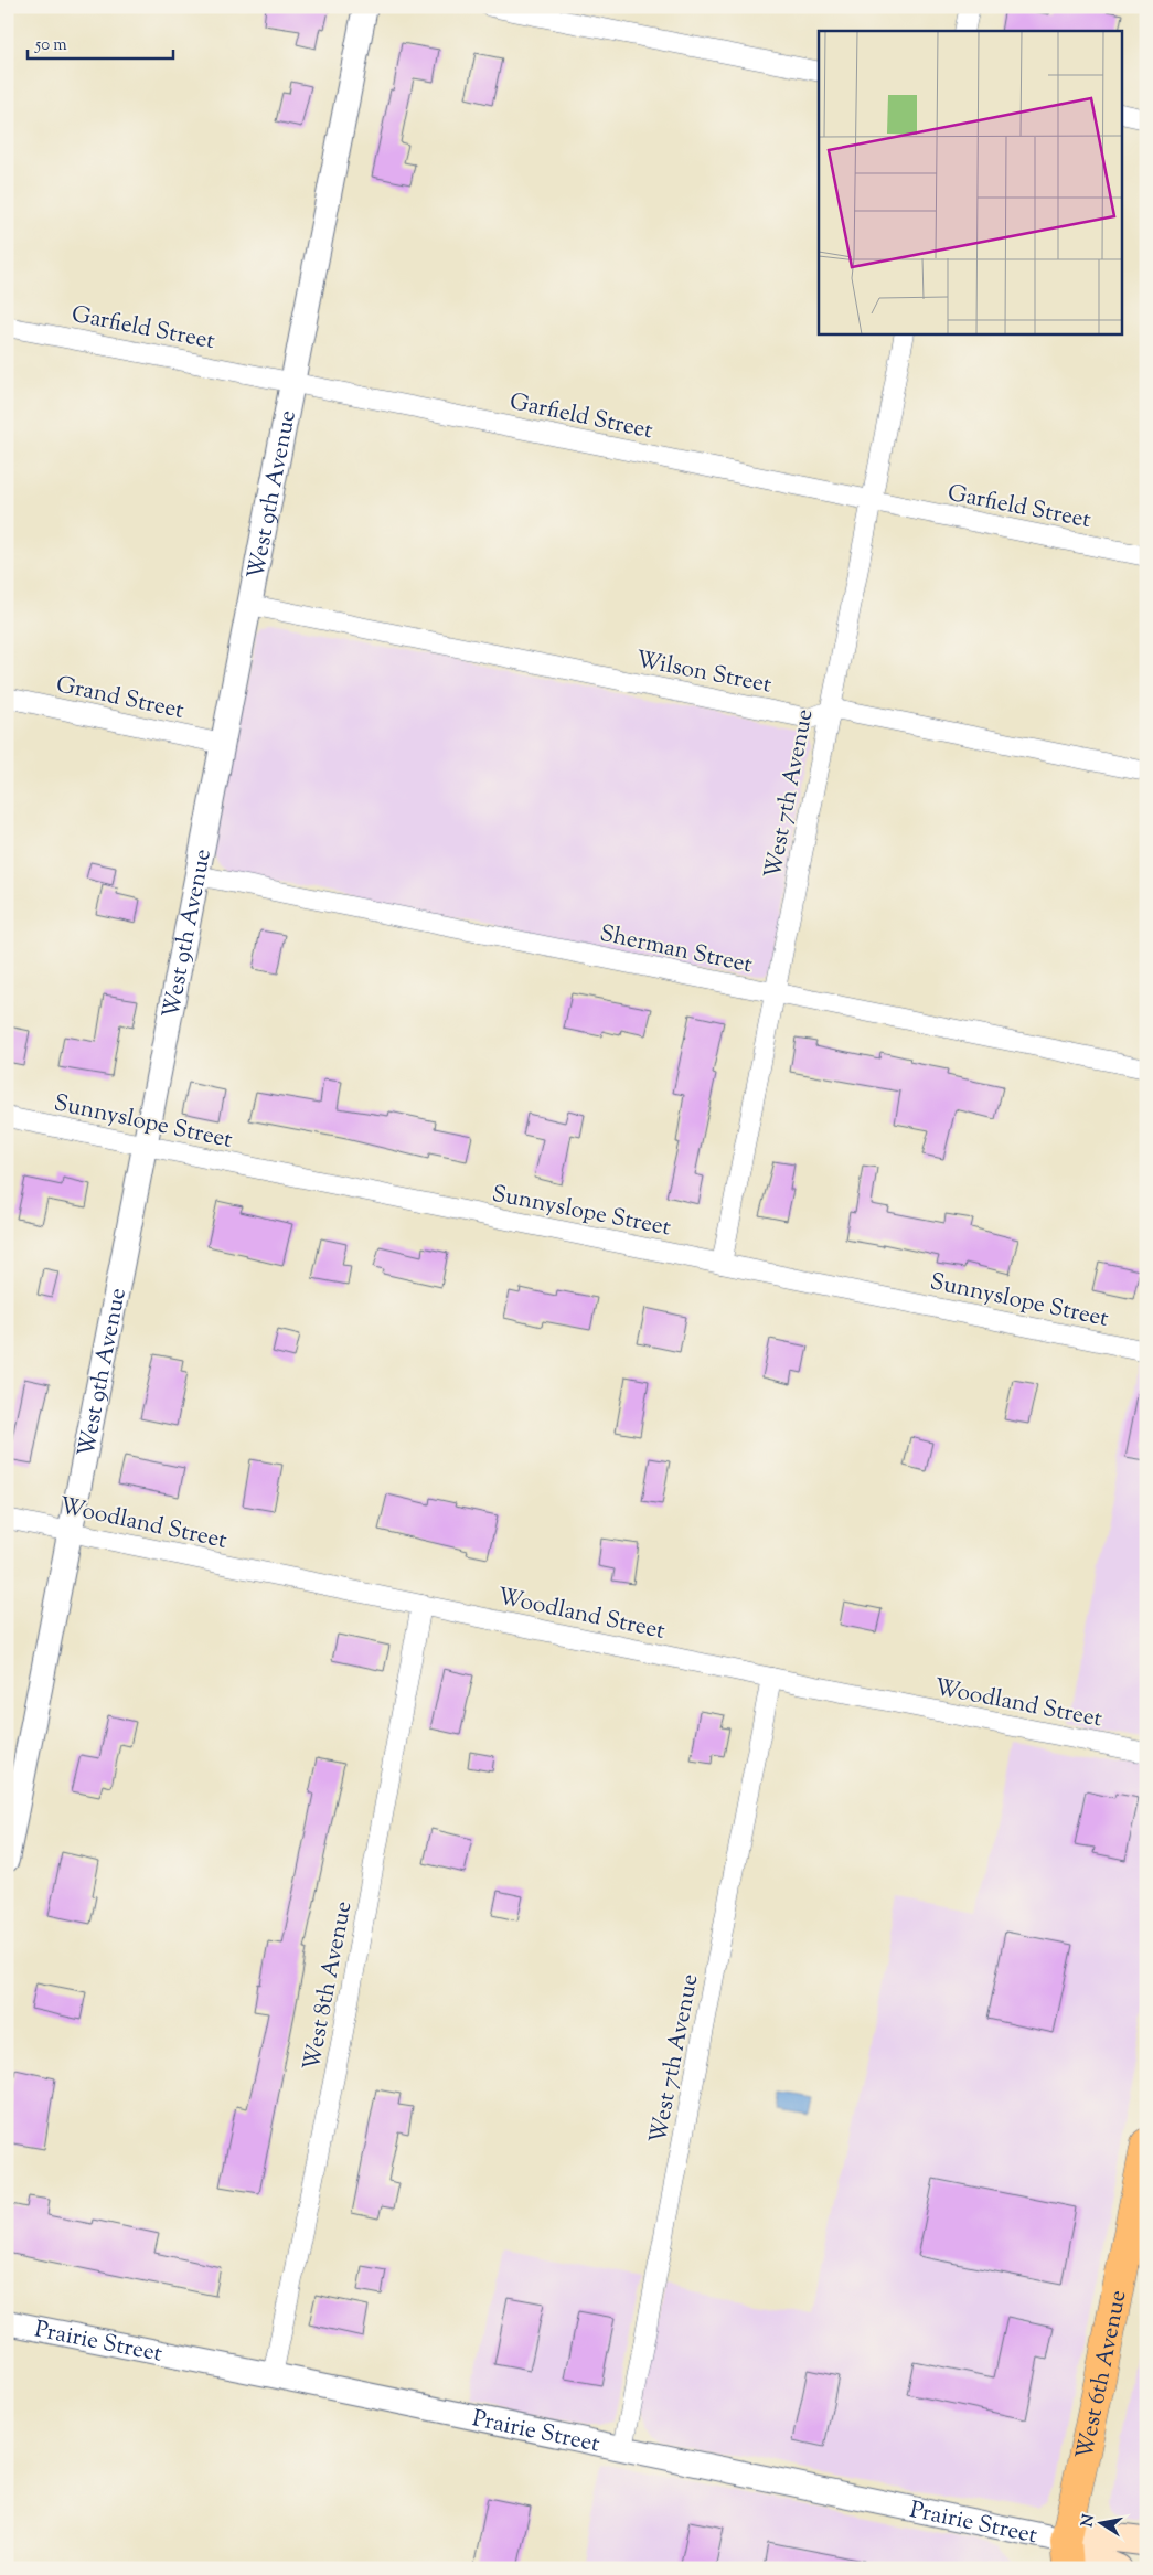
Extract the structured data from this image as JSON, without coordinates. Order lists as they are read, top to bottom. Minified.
{"streets":{"main road":["Prairie Street","West 6th Avenue"],"street":["Garfield Street","West 9th Avenue","Wilson Street","Grand Street","West 7th Avenue","Sherman Street","Sunnyslope Street","Woodland Street","West 8th Avenue"]},"crossings":[["Garfield Street","West 9th Avenue"],["Garfield Street","West 7th Avenue"],["West 9th Avenue","Wilson Street"],["West 9th Avenue","Grand Street"],["West 9th Avenue","Sherman Street"],["West 9th Avenue","Sunnyslope Street"],["West 9th Avenue","Woodland Street"],["Wilson Street","West 7th Avenue"],["West 7th Avenue","Sherman Street"],["West 7th Avenue","Sunnyslope Street"],["West 7th Avenue","Woodland Street"],["West 7th Avenue","Prairie Street"],["Woodland Street","West 8th Avenue"],["West 8th Avenue","Prairie Street"],["Prairie Street","West 6th Avenue"]],"scale_bar":"50 m","north":"left"}
